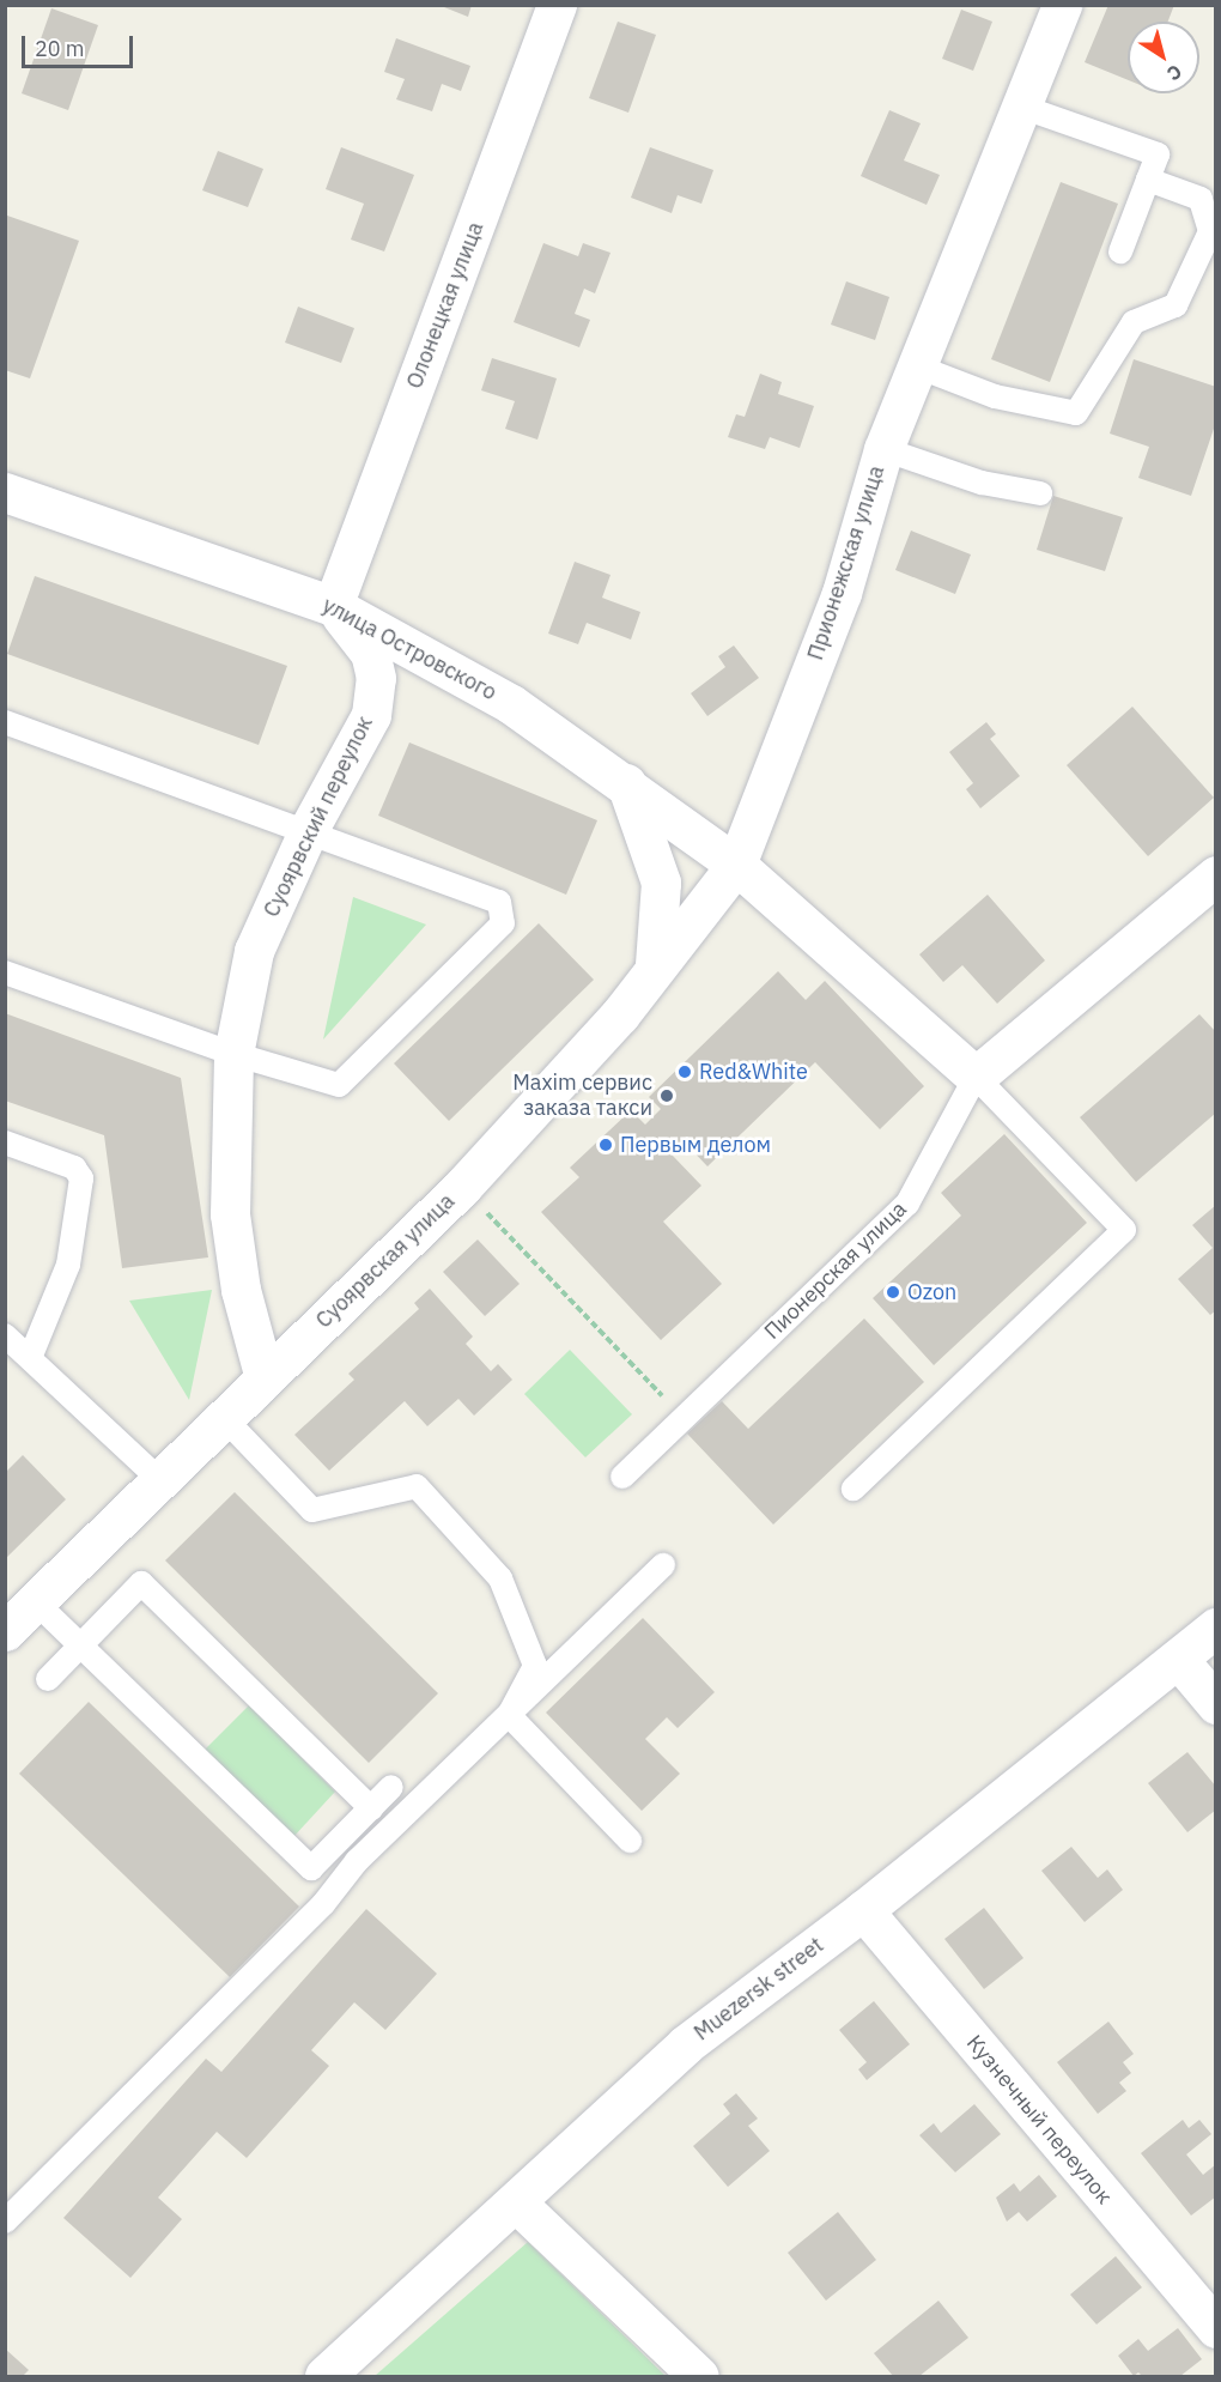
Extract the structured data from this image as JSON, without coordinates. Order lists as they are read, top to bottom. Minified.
{"streets":{"street":["Олонецкая улица","Прионежская улица","улица Островского","Суоярвский переулок","Суоярвская улица","Пионерская улица","Muezersk street","Кузнечный переулок"]},"crossings":[["Олонецкая улица","улица Островского"],["Олонецкая улица","Суоярвский переулок"],["Прионежская улица","улица Островского"],["Прионежская улица","Суоярвская улица"],["улица Островского","Суоярвский переулок"],["улица Островского","Суоярвская улица"],["Суоярвский переулок","Суоярвская улица"],["Muezersk street","Кузнечный переулок"]],"places":["Red&White","Maxim сервис заказа такси","Первым делом","Ozon"],"scale_bar":"20 m","north":"bottom right"}
